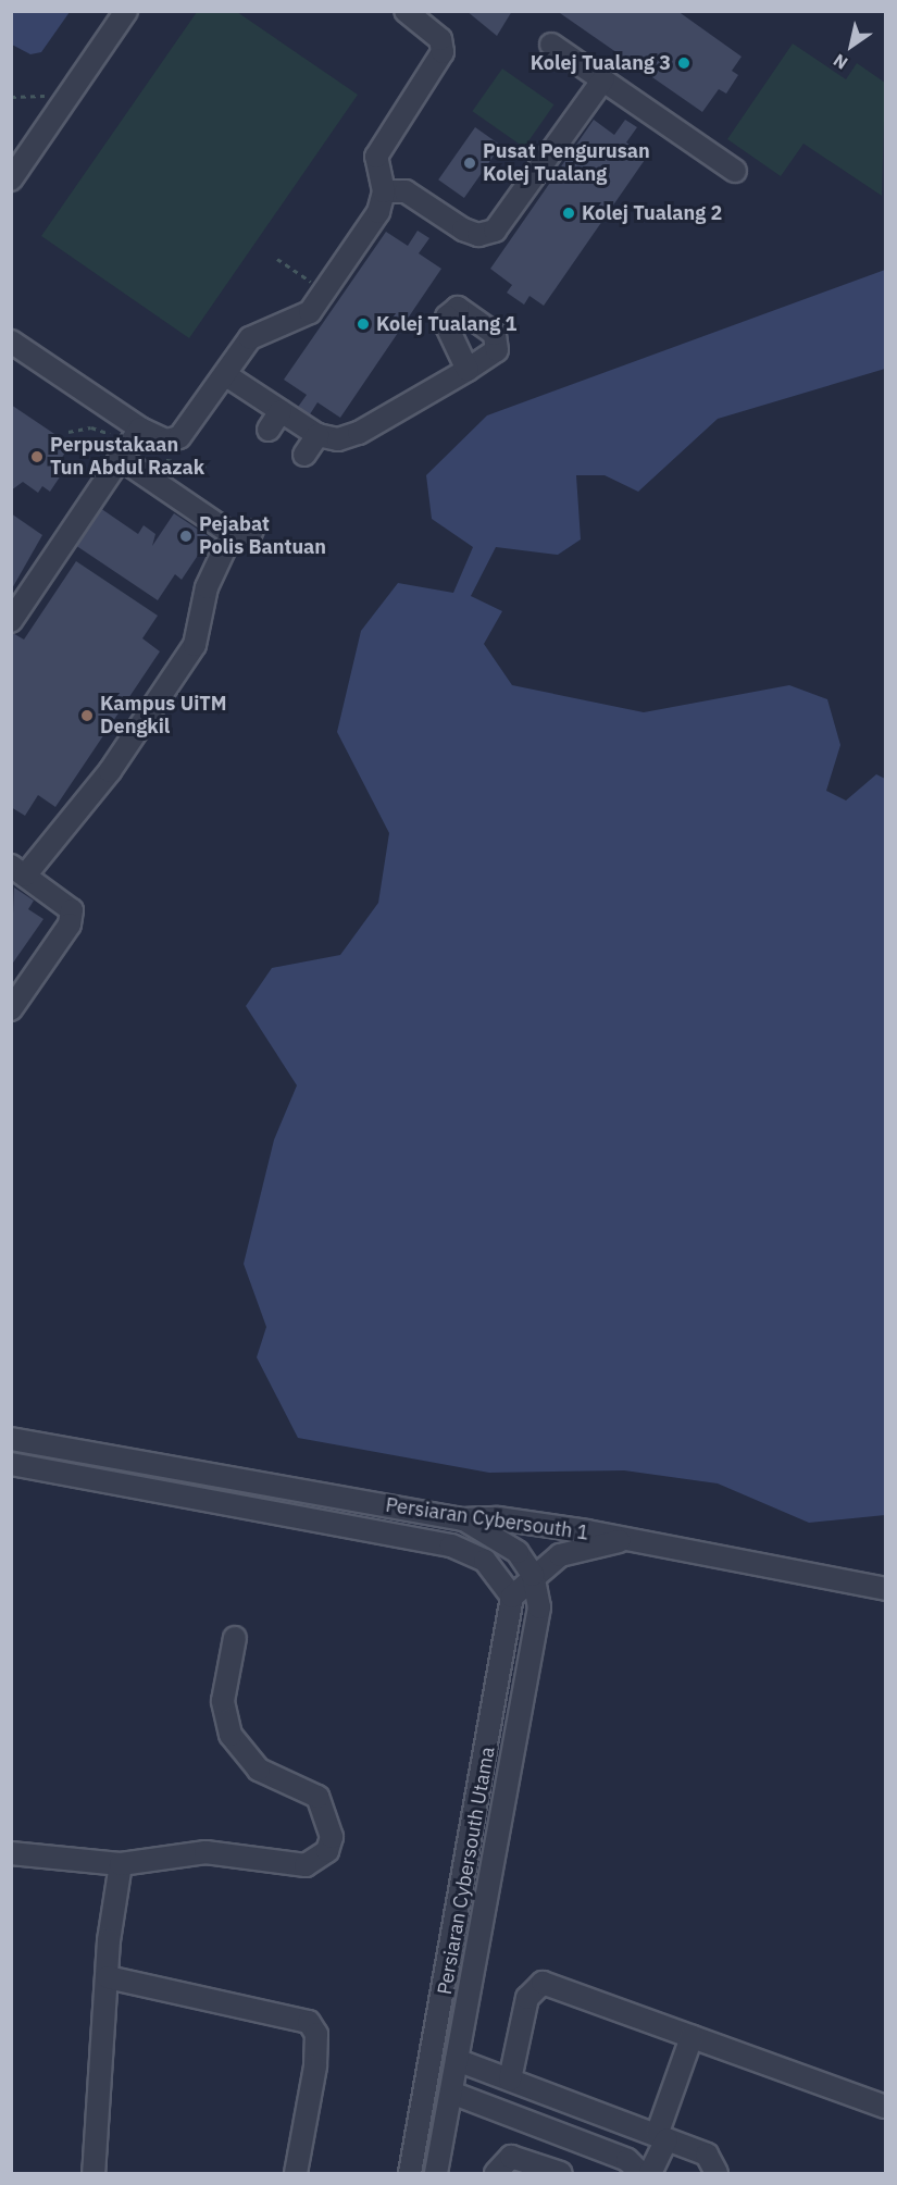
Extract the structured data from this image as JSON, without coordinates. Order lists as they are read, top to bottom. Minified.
{"streets":{"street":["Persiaran Cybersouth 1","Persiaran Cybersouth Utama"]},"crossings":[["Persiaran Cybersouth 1","Persiaran Cybersouth Utama"]],"places":["Kolej Tualang 3","Pusat Pengurusan Kolej Tualang","Kolej Tualang 2","Kolej Tualang 1","Perpustakaan Tun Abdul Razak","Pejabat Polis Bantuan","Kampus UiTM Dengkil"],"north":"bottom left"}
